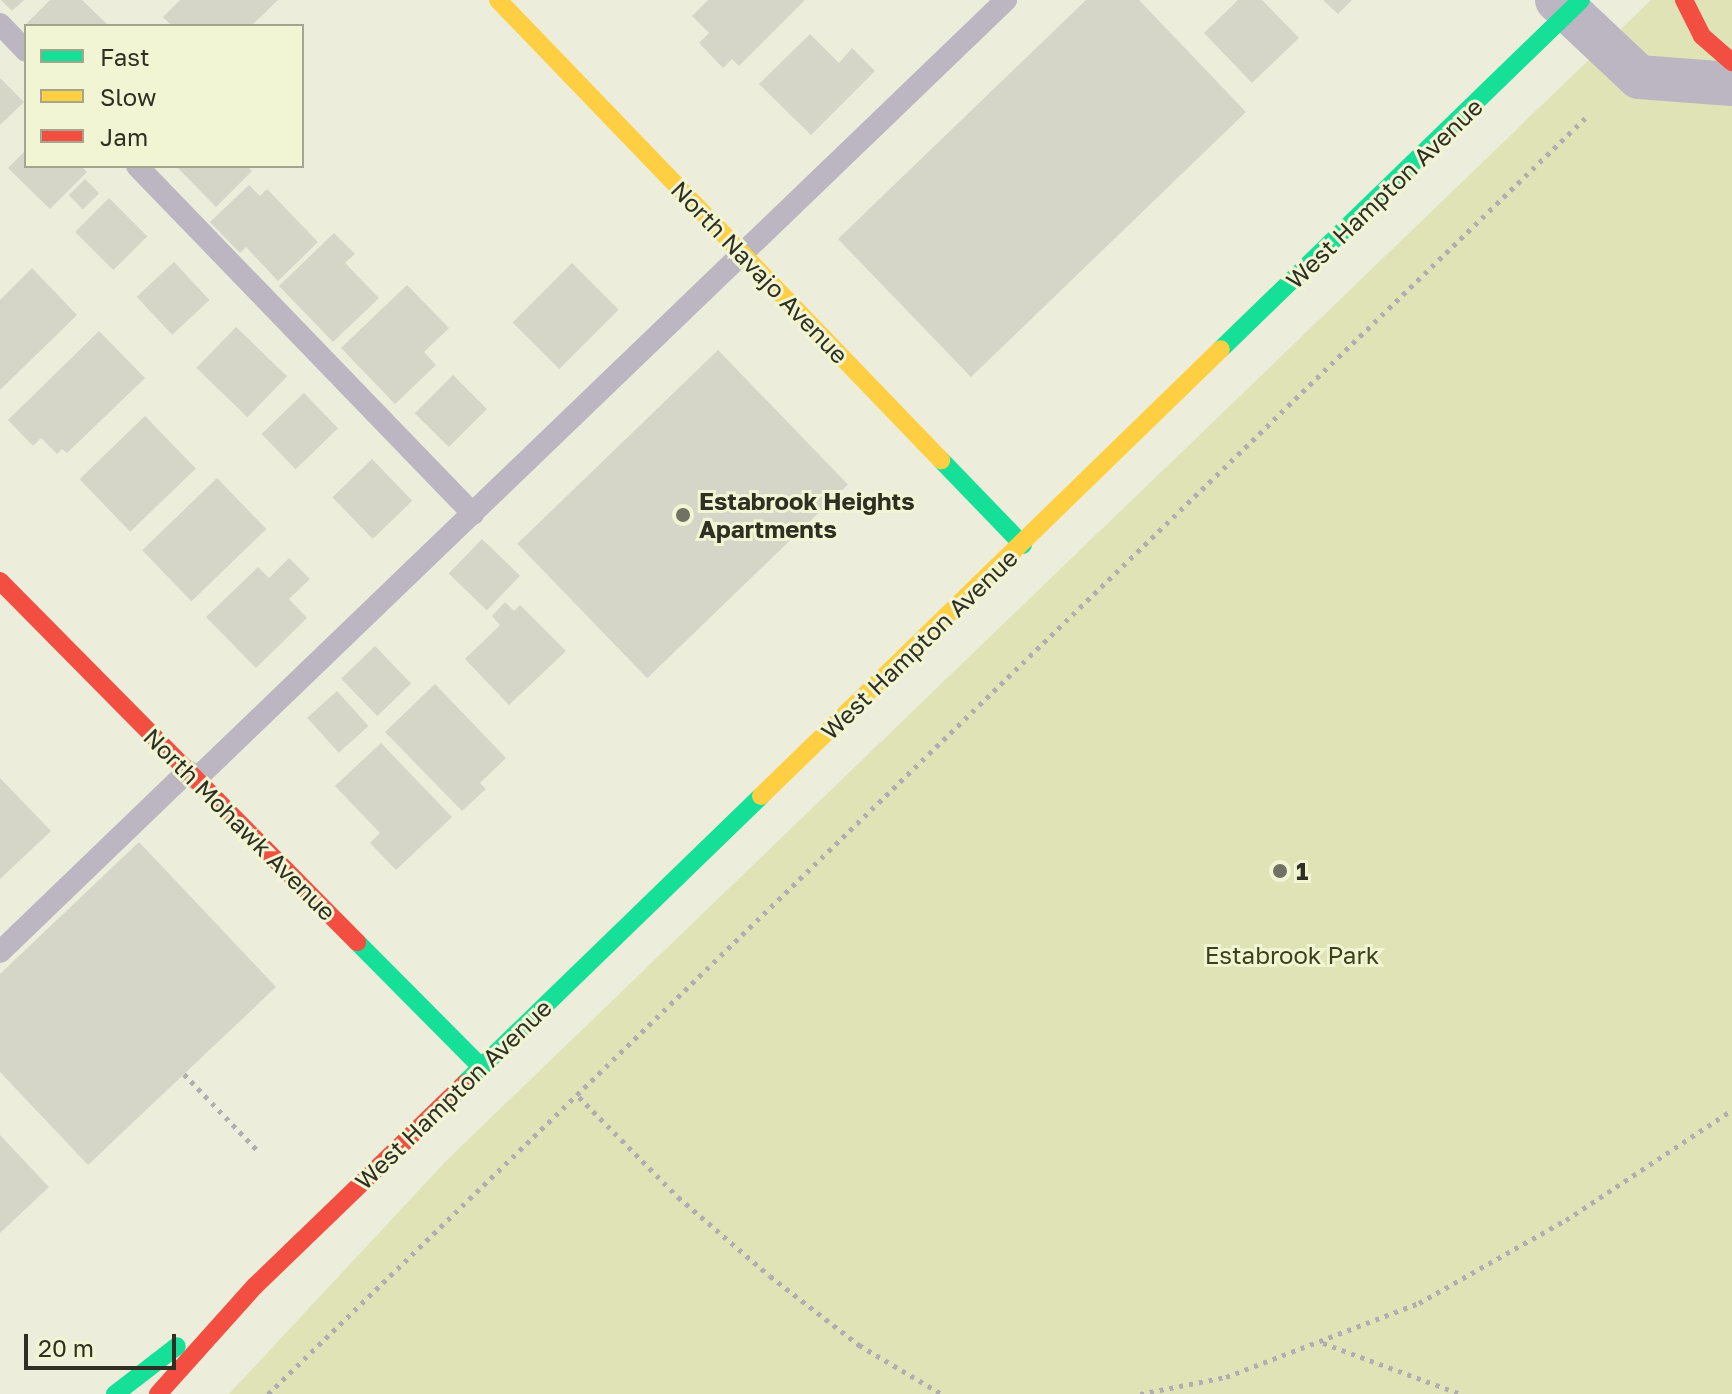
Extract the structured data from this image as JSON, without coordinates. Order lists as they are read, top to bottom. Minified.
{"streets":{"main road":["West Hampton Avenue","North Navajo Avenue","North Mohawk Avenue"]},"crossings":[["West Hampton Avenue","North Navajo Avenue"],["West Hampton Avenue","North Mohawk Avenue"]],"parks":["Estabrook Park"],"places":["Estabrook Heights Apartments","1"],"legend":["Fast","Slow","Jam"],"scale_bar":"20 m"}
